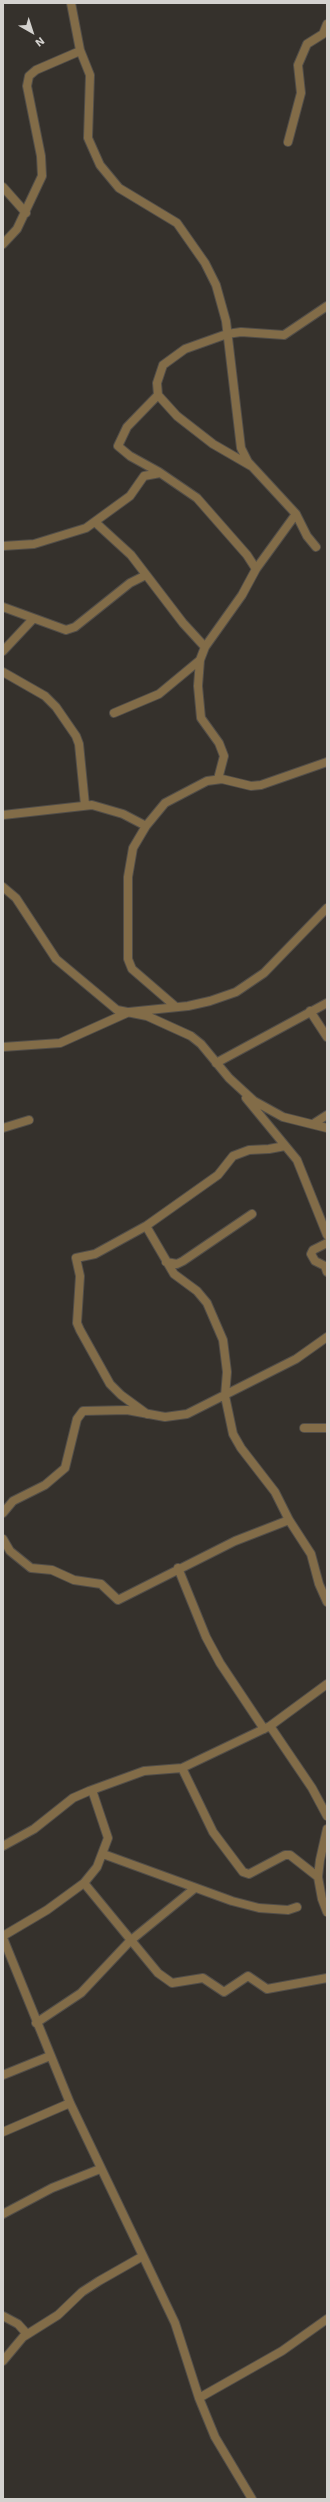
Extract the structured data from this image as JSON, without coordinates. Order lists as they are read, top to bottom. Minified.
{"north":"bottom right"}
